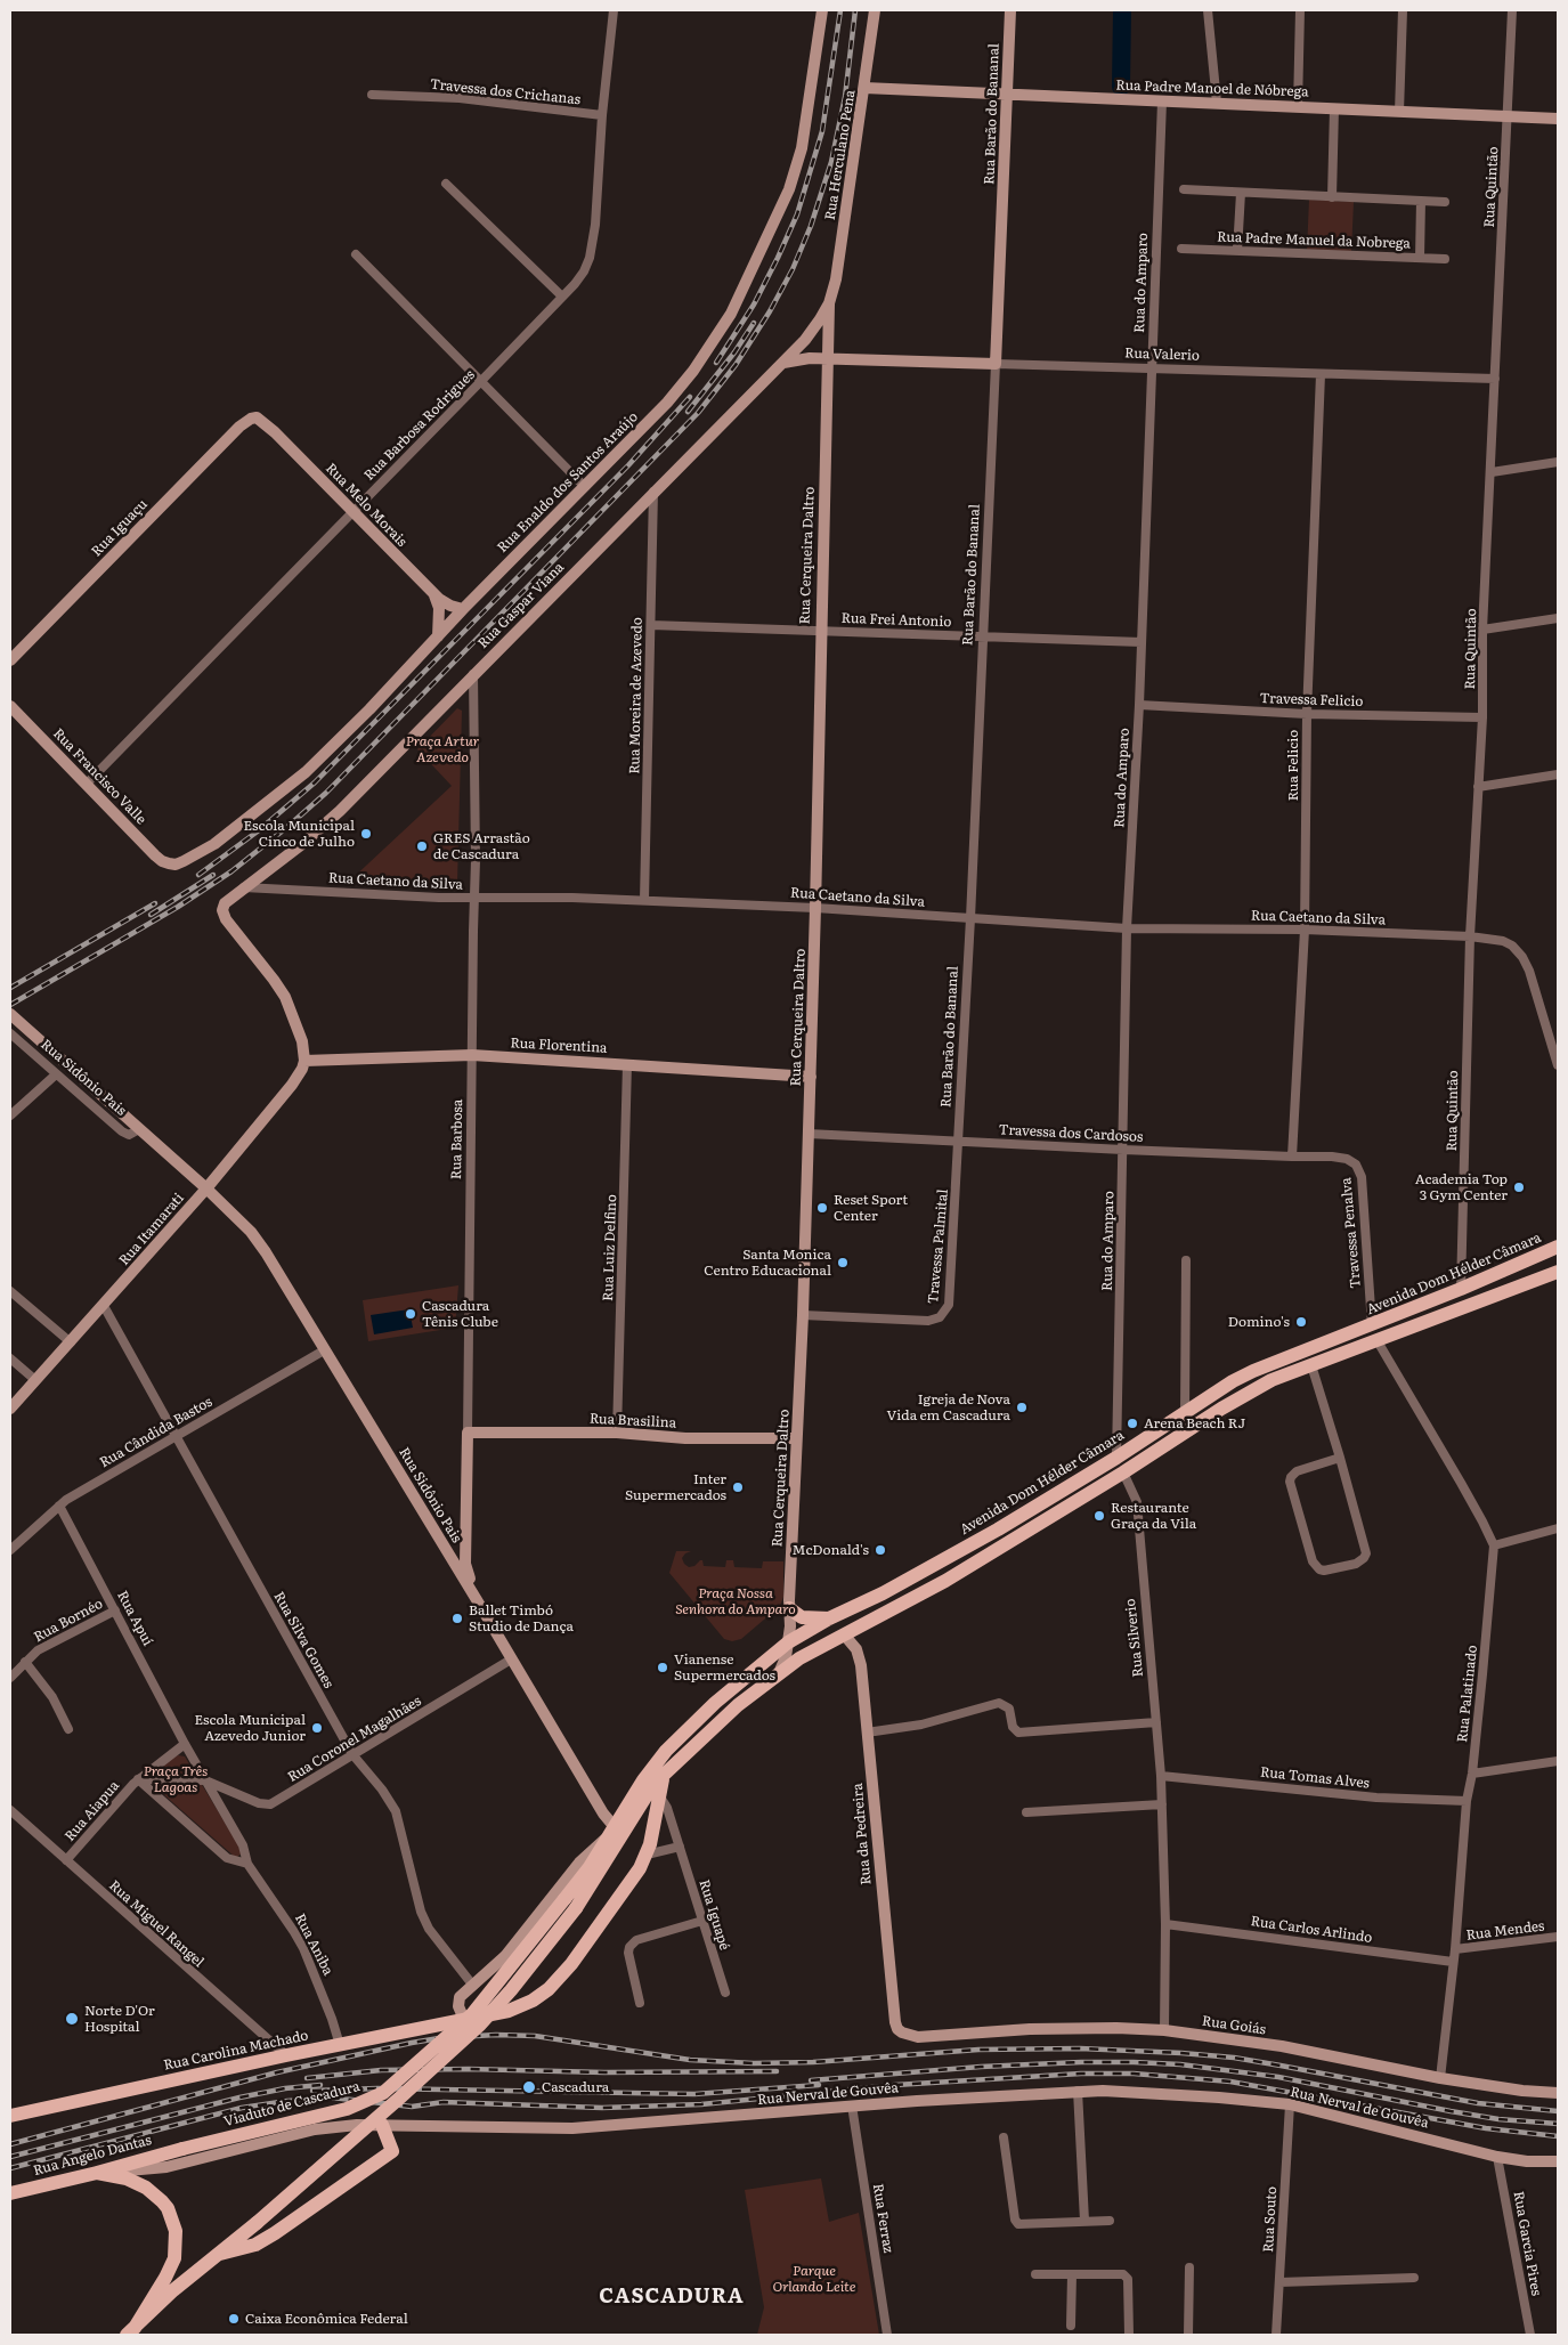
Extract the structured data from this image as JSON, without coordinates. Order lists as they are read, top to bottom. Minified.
{"streets":{"main road":["Rua Padre Manoel de Nóbrega","Rua Barão do Bananal","Rua Herculano Pena","Rua Valerio","Rua Enaldo dos Santos Araújo","Rua Melo Morais","Rua Iguaçu","Rua Cerqueira Daltro","Rua Gaspar Viana","Rua Francisco Valle","Rua Florentina","Rua Sidônio Pais","Rua Barbosa","Rua Itamarati","Avenida Dom Hélder Câmara","Rua Brasilina","Rua da Pedreira","Rua Goiás","Rua Carolina Machado","Rua Nerval de Gouvêa","Viaduto de Cascadura","Rua Angelo Dantas"],"street":["Travessa dos Crichanas","Rua Quintão","Rua Padre Manuel da Nobrega","Rua do Amparo","Rua Barbosa Rodrigues","Rua Frei Antonio","Rua Moreira de Azevedo","Travessa Felicio","Rua Felicio","Rua Caetano da Silva","Travessa dos Cardosos","Travessa Penalva","Travessa Palmital","Rua Luiz Delfino","Rua Cândida Bastos","Rua Apuí","Rua Bornéo","Rua Silverio","Rua Silva Gomes","Rua Palatinado","Rua Coronel Magalhães","Rua Tomas Alves","Rua Aiapua","Rua Iguapé","Rua Miguel Rangel","Rua Carlos Arlindo","Rua Mendes","Rua Aniba","Rua Ferraz","Rua Souto","Rua Garcia Pires"]},"crossings":[["Rua Padre Manoel de Nóbrega","Rua Barão do Bananal"],["Rua Padre Manoel de Nóbrega","Rua Herculano Pena"],["Rua Padre Manoel de Nóbrega","Rua Quintão"],["Rua Padre Manoel de Nóbrega","Rua do Amparo"],["Travessa dos Crichanas","Rua Barbosa Rodrigues"],["Rua Barão do Bananal","Rua Valerio"],["Rua Barão do Bananal","Rua Frei Antonio"],["Rua Barão do Bananal","Rua Caetano da Silva"],["Rua Barão do Bananal","Travessa dos Cardosos"],["Rua Barão do Bananal","Travessa Palmital"],["Rua Herculano Pena","Rua Cerqueira Daltro"],["Rua Herculano Pena","Rua Gaspar Viana"],["Rua Quintão","Rua Valerio"],["Rua Quintão","Travessa Felicio"],["Rua Quintão","Rua Caetano da Silva"],["Rua Quintão","Avenida Dom Hélder Câmara"],["Rua do Amparo","Rua Valerio"],["Rua do Amparo","Rua Frei Antonio"],["Rua do Amparo","Travessa Felicio"],["Rua do Amparo","Rua Caetano da Silva"],["Rua do Amparo","Travessa dos Cardosos"],["Rua do Amparo","Avenida Dom Hélder Câmara"],["Rua Valerio","Rua Cerqueira Daltro"],["Rua Valerio","Rua Felicio"],["Rua Barbosa Rodrigues","Rua Melo Morais"],["Rua Barbosa Rodrigues","Rua Francisco Valle"],["Rua Enaldo dos Santos Araújo","Rua Melo Morais"],["Rua Enaldo dos Santos Araújo","Rua Francisco Valle"],["Rua Melo Morais","Rua Iguaçu"],["Rua Cerqueira Daltro","Rua Gaspar Viana"],["Rua Cerqueira Daltro","Rua Frei Antonio"],["Rua Cerqueira Daltro","Rua Caetano da Silva"],["Rua Cerqueira Daltro","Rua Florentina"],["Rua Cerqueira Daltro","Travessa dos Cardosos"],["Rua Cerqueira Daltro","Travessa Palmital"],["Rua Cerqueira Daltro","Avenida Dom Hélder Câmara"],["Rua Cerqueira Daltro","Rua Brasilina"],["Rua Gaspar Viana","Rua Moreira de Azevedo"],["Rua Gaspar Viana","Rua Caetano da Silva"],["Rua Gaspar Viana","Rua Florentina"],["Rua Gaspar Viana","Rua Barbosa"],["Rua Gaspar Viana","Rua Itamarati"],["Rua Frei Antonio","Rua Moreira de Azevedo"],["Rua Moreira de Azevedo","Rua Caetano da Silva"],["Travessa Felicio","Rua Felicio"],["Rua Felicio","Rua Caetano da Silva"],["Rua Felicio","Travessa dos Cardosos"],["Rua Caetano da Silva","Rua Barbosa"],["Rua Florentina","Rua Barbosa"],["Rua Florentina","Rua Itamarati"],["Rua Florentina","Rua Luiz Delfino"],["Rua Sidônio Pais","Rua Barbosa"],["Rua Sidônio Pais","Rua Itamarati"],["Rua Sidônio Pais","Avenida Dom Hélder Câmara"],["Rua Sidônio Pais","Rua Cândida Bastos"],["Rua Sidônio Pais","Rua Coronel Magalhães"],["Travessa dos Cardosos","Travessa Penalva"],["Travessa dos Cardosos","Travessa Palmital"],["Rua Barbosa","Rua Brasilina"],["Rua Itamarati","Rua Silva Gomes"],["Travessa Penalva","Avenida Dom Hélder Câmara"],["Rua Luiz Delfino","Rua Brasilina"],["Avenida Dom Hélder Câmara","Rua Silva Gomes"],["Avenida Dom Hélder Câmara","Rua Carolina Machado"],["Avenida Dom Hélder Câmara","Viaduto de Cascadura"],["Rua Cândida Bastos","Rua Apuí"],["Rua Cândida Bastos","Rua Silva Gomes"],["Rua Apuí","Rua Bornéo"],["Rua Silverio","Rua Tomas Alves"],["Rua Silverio","Rua Carlos Arlindo"],["Rua Silverio","Rua Goiás"],["Rua Silva Gomes","Rua Coronel Magalhães"],["Rua Palatinado","Rua Tomas Alves"],["Rua Palatinado","Rua Carlos Arlindo"],["Rua Palatinado","Rua Mendes"],["Rua Palatinado","Rua Goiás"],["Rua Aiapua","Rua Miguel Rangel"],["Rua da Pedreira","Rua Goiás"],["Rua Miguel Rangel","Rua Carolina Machado"],["Rua Aniba","Rua Carolina Machado"],["Rua Nerval de Gouvêa","Rua Angelo Dantas"],["Rua Nerval de Gouvêa","Rua Ferraz"],["Rua Nerval de Gouvêa","Rua Souto"],["Rua Nerval de Gouvêa","Rua Garcia Pires"],["Viaduto de Cascadura","Rua Angelo Dantas"]],"districts":["CASCADURA"],"parks":["Praça Artur Azevedo","Praça Nossa Senhora do Amparo","Praça Três Lagoas","Parque Orlando Leite"],"places":["Escola Municipal Cinco de Julho","GRES Arrastão de Cascadura","Academia Top 3 Gym Center","Reset Sport Center","Santa Monica Centro Educacional","Cascadura Tênis Clube","Domino's","Igreja de Nova Vida em Cascadura","Arena Beach RJ","Inter Supermercados","Restaurante Graça da Vila","McDonald's","Ballet Timbó Studio de Dança","Vianense Supermercados","Escola Municipal Azevedo Junior","Norte D'Or Hospital","Cascadura","Caixa Econômica Federal"]}
